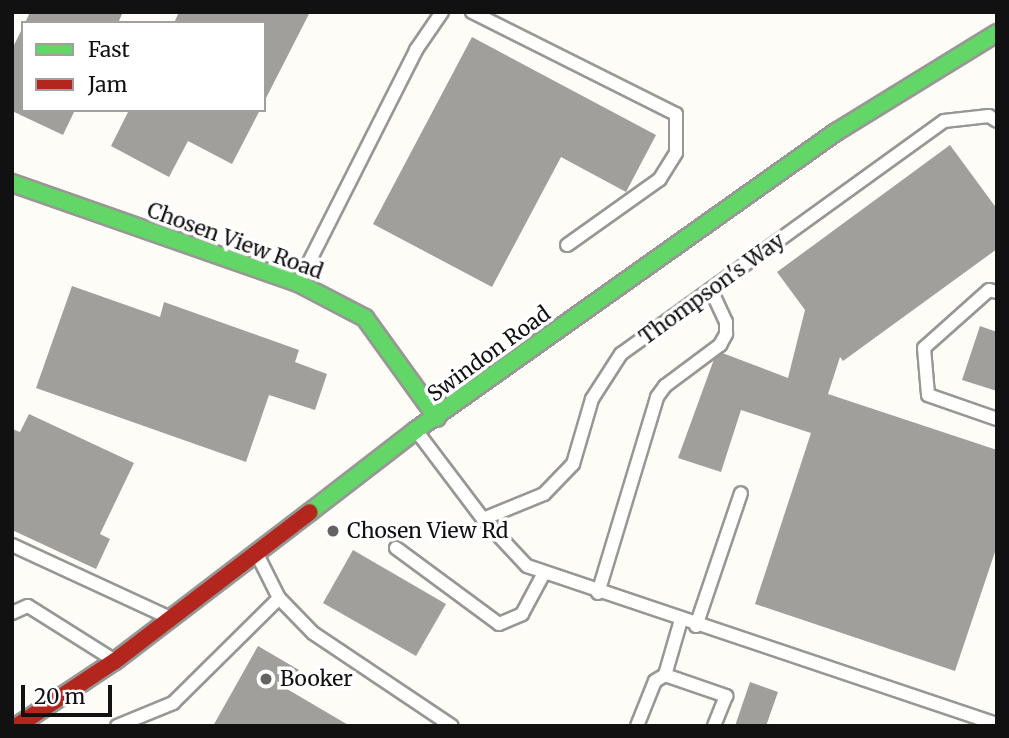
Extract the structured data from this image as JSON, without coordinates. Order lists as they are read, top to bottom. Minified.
{"streets":{"street":["Chosen View Road","Swindon Road"],"lane":["Thompson's Way"]},"crossings":[["Chosen View Road","Swindon Road"]],"places":["Chosen View Rd","Booker"],"legend":["Fast","Jam"],"scale_bar":"20 m"}
